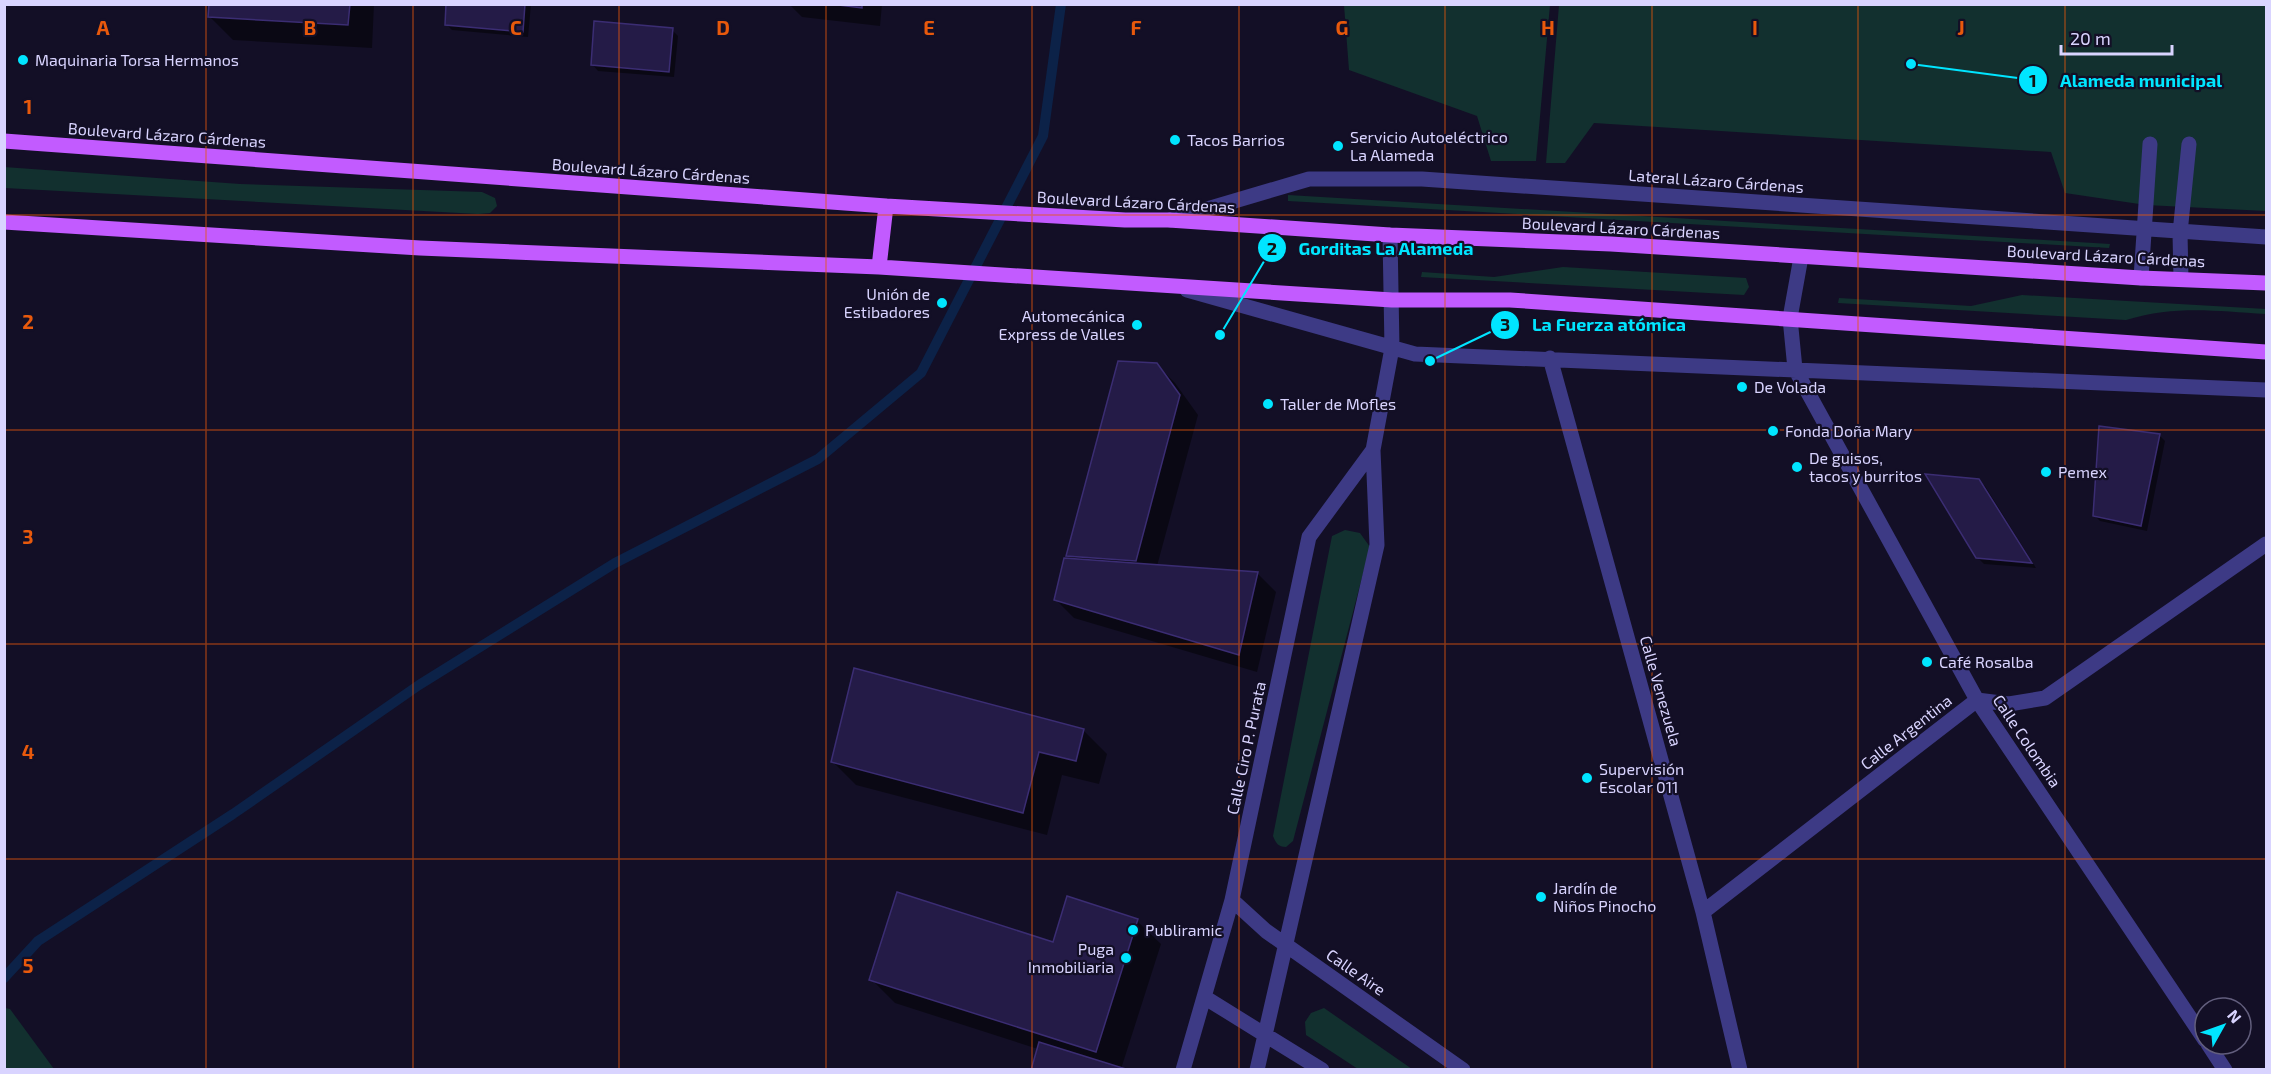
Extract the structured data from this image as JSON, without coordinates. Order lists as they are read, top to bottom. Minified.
{"streets":{"main road":["Boulevard Lázaro Cárdenas"],"street":["Lateral Lázaro Cárdenas","Calle Venezuela","Calle Argentina","Calle Colombia","Calle Ciro P. Purata","Calle Aire"]},"crossings":[["Boulevard Lázaro Cárdenas","Lateral Lázaro Cárdenas"],["Boulevard Lázaro Cárdenas","Calle Colombia"],["Boulevard Lázaro Cárdenas","Calle Ciro P. Purata"],["Calle Venezuela","Calle Argentina"],["Calle Argentina","Calle Colombia"],["Calle Ciro P. Purata","Calle Aire"]],"places":["Maquinaria Torsa Hermanos","Alameda municipal","Tacos Barrios","Servicio Autoeléctrico La Alameda","Unión de Estibadores","Automecánica Express de Valles","Gorditas La Alameda","La Fuerza atómica","De Volada","Taller de Mofles","Fonda Doña Mary","De guisos, tacos y burritos","Pemex","Café Rosalba","Supervisión Escolar 011","Jardín de Niños Pinocho","Publiramic","Puga Inmobiliaria"],"scale_bar":"20 m","north":"top right","grid":{"columns":["A","B","C","D","E","F","G","H","I","J"],"rows":["1","2","3","4","5"]}}
